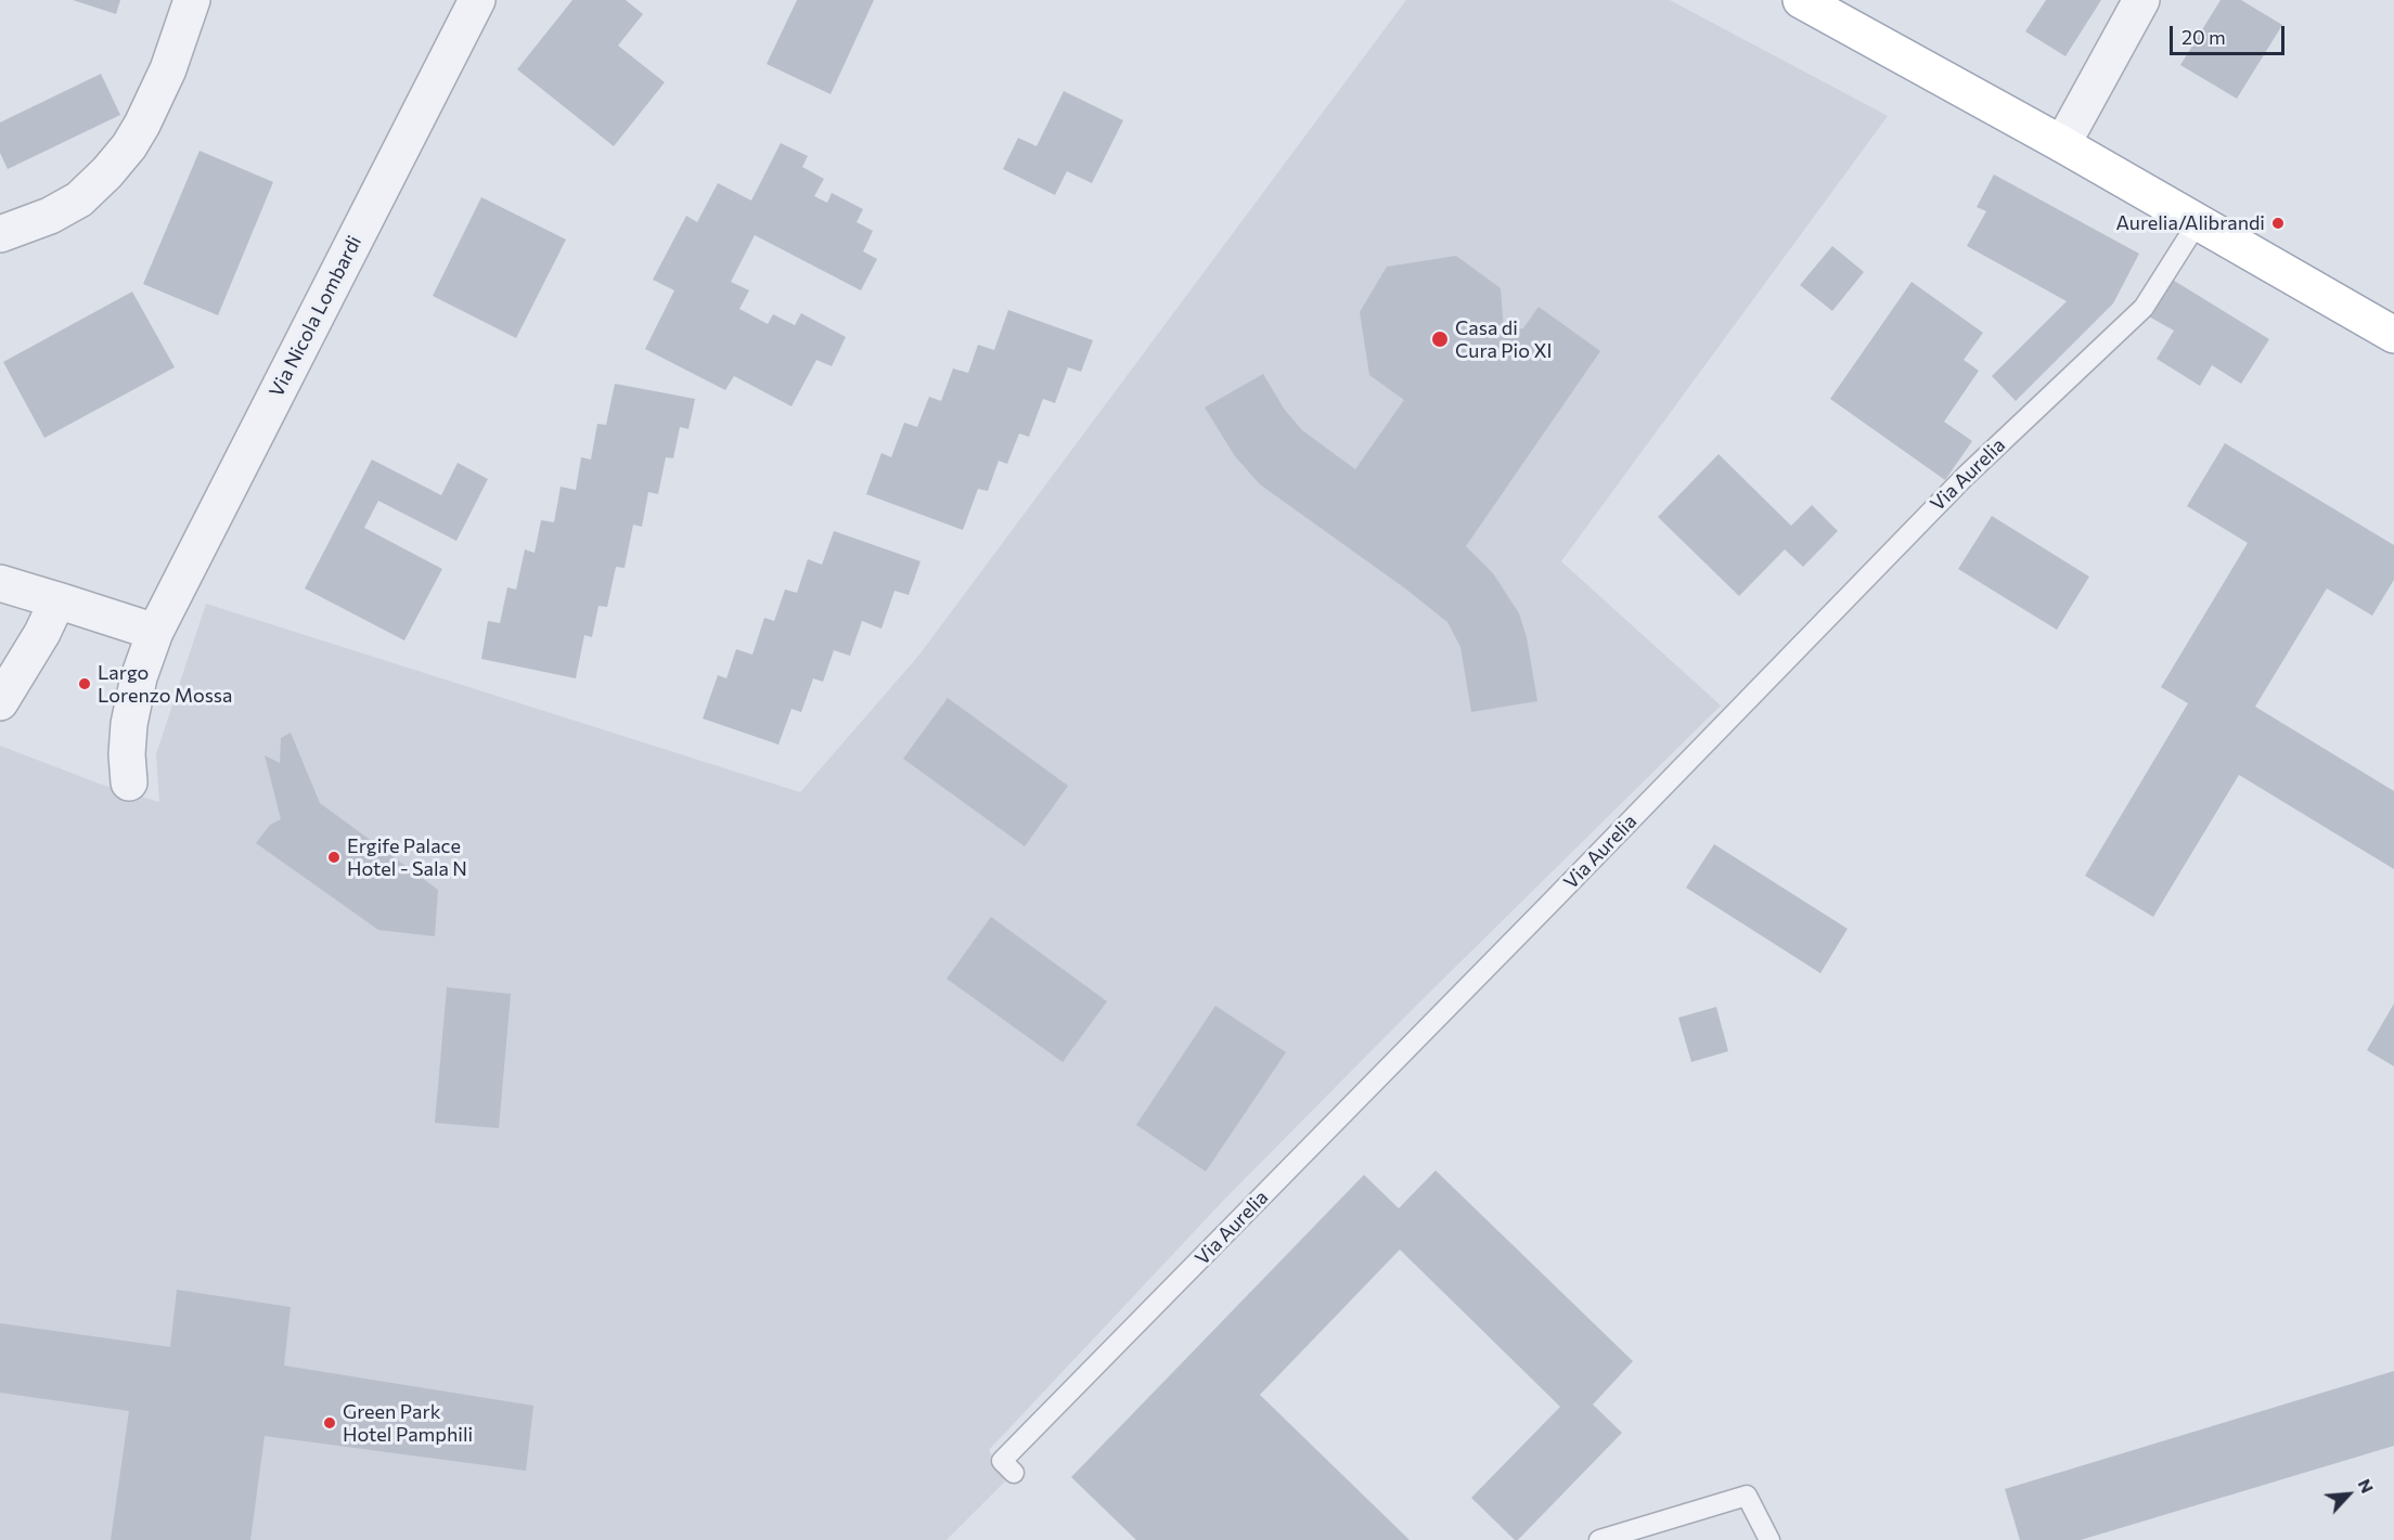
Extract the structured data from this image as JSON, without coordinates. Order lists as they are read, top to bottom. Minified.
{"streets":{"street":["Via Nicola Lombardi"],"lane":["Via Aurelia"]},"places":["Aurelia/Alibrandi","Casa di Cura Pio XI","Largo Lorenzo Mossa","Ergife Palace Hotel - Sala N","Green Park Hotel Pamphili"],"scale_bar":"20 m","north":"top right"}
